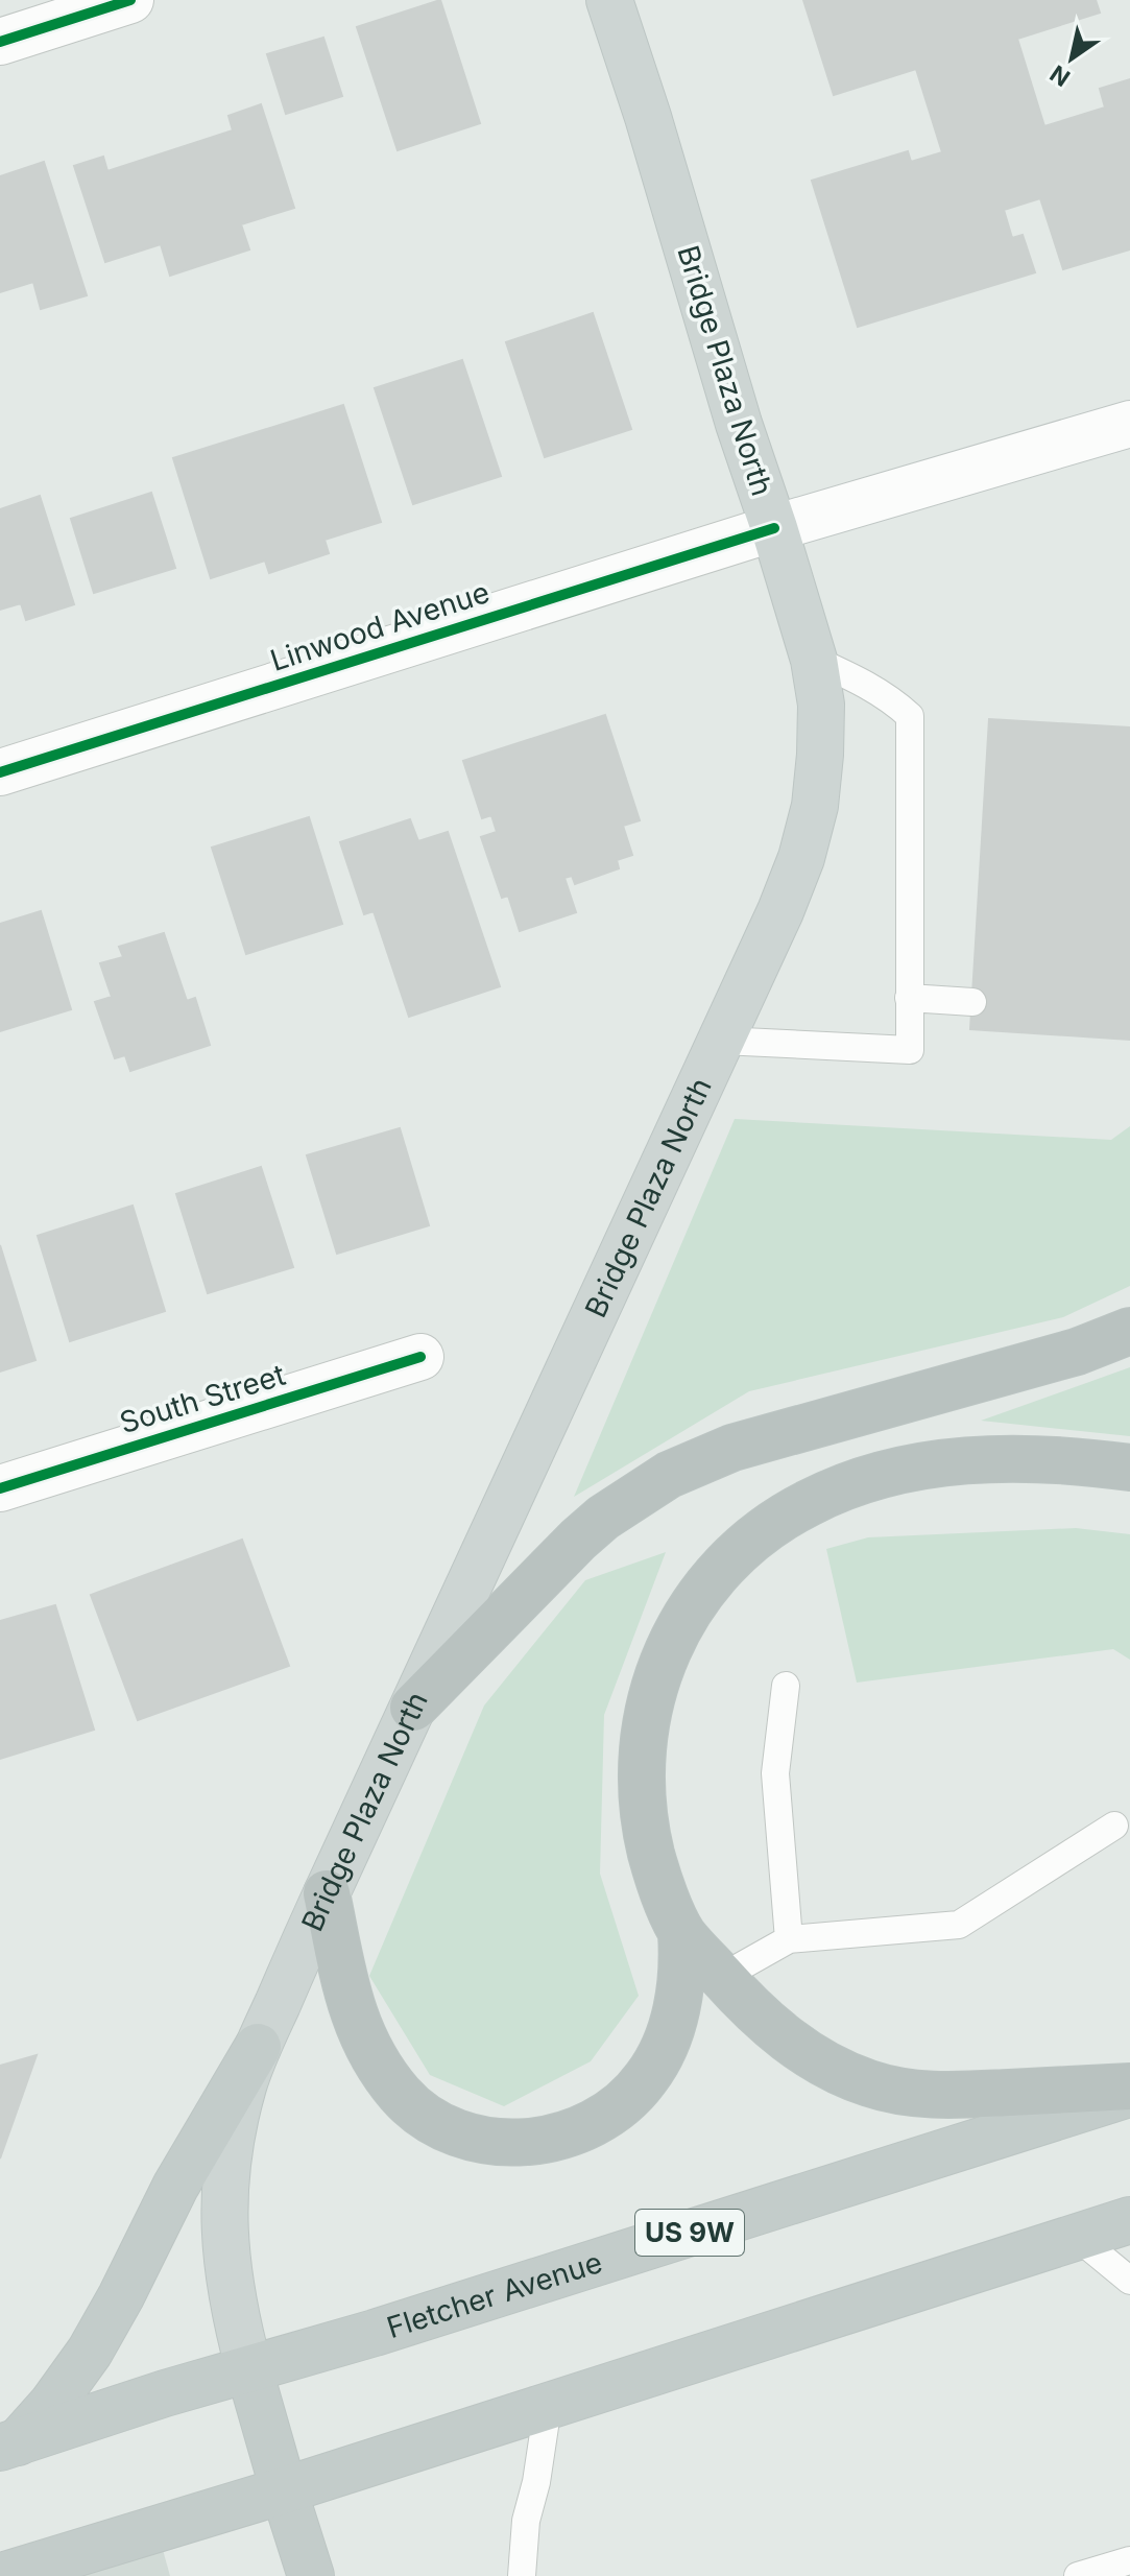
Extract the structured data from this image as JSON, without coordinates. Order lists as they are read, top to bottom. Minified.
{"streets":{"highway":["US 9W","Fletcher Avenue"],"main road":["Bridge Plaza North"],"street":["Linwood Avenue","South Street"]},"crossings":[["Bridge Plaza North","Linwood Avenue"],["Bridge Plaza North","Fletcher Avenue"]],"north":"bottom left"}
